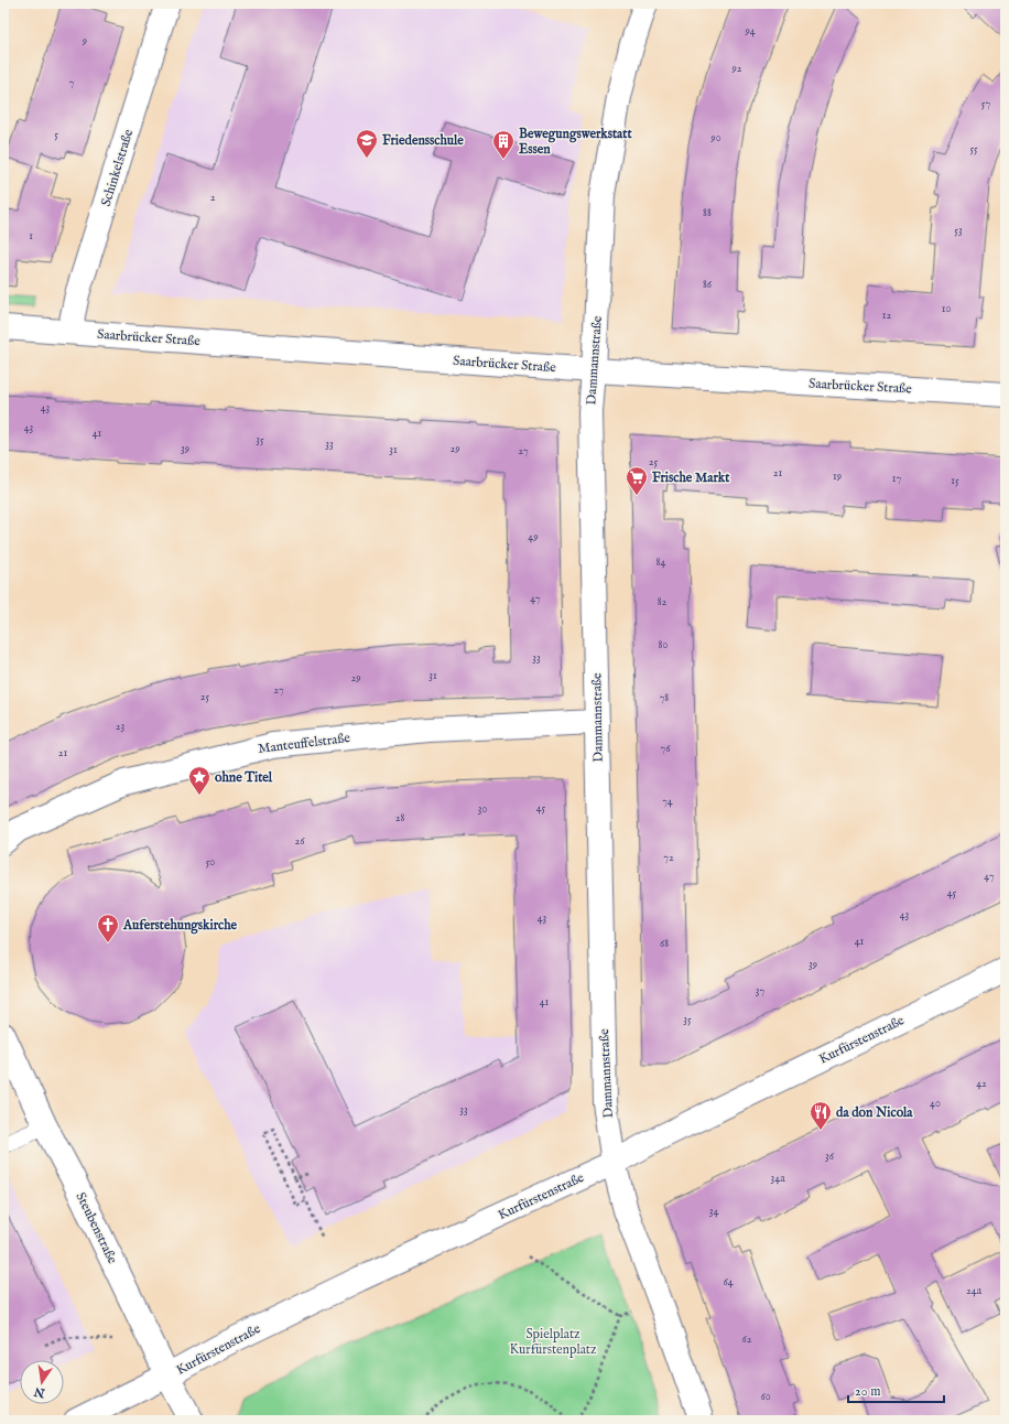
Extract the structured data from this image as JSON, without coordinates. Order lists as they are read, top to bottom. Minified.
{"streets":{"street":["Schinkelstraße","Saarbrücker Straße","Dammannstraße","Manteuffelstraße","Kurfürstenstraße","Steubenstraße"]},"crossings":[["Schinkelstraße","Saarbrücker Straße"],["Saarbrücker Straße","Dammannstraße"],["Dammannstraße","Manteuffelstraße"],["Dammannstraße","Kurfürstenstraße"],["Kurfürstenstraße","Steubenstraße"]],"parks":["Spielplatz Kurfürstenplatz"],"places":{"school or university":["Friedensschule"],"building":["Bewegungswerkstatt Essen"],"supermarket":["Frische Markt"],"place":["ohne Titel"],"church":["Auferstehungskirche"],"restaurant":["da don Nicola"]},"house_numbers":["94","9","92","7","57","5","90","55","2","88","53","1","86","10","12","43","43","41","35","33","39","29","31","27","25","21","19","17","15","49","84","47","82","80","33","31","29","27","25","78","23","76","21","74","45","30","28","26","72","50","47","45","43","43","41","68","39","37","41","35","42","40","33","36","34a","34","64","24a","62","60"],"scale_bar":"20 m","north":"bottom"}
